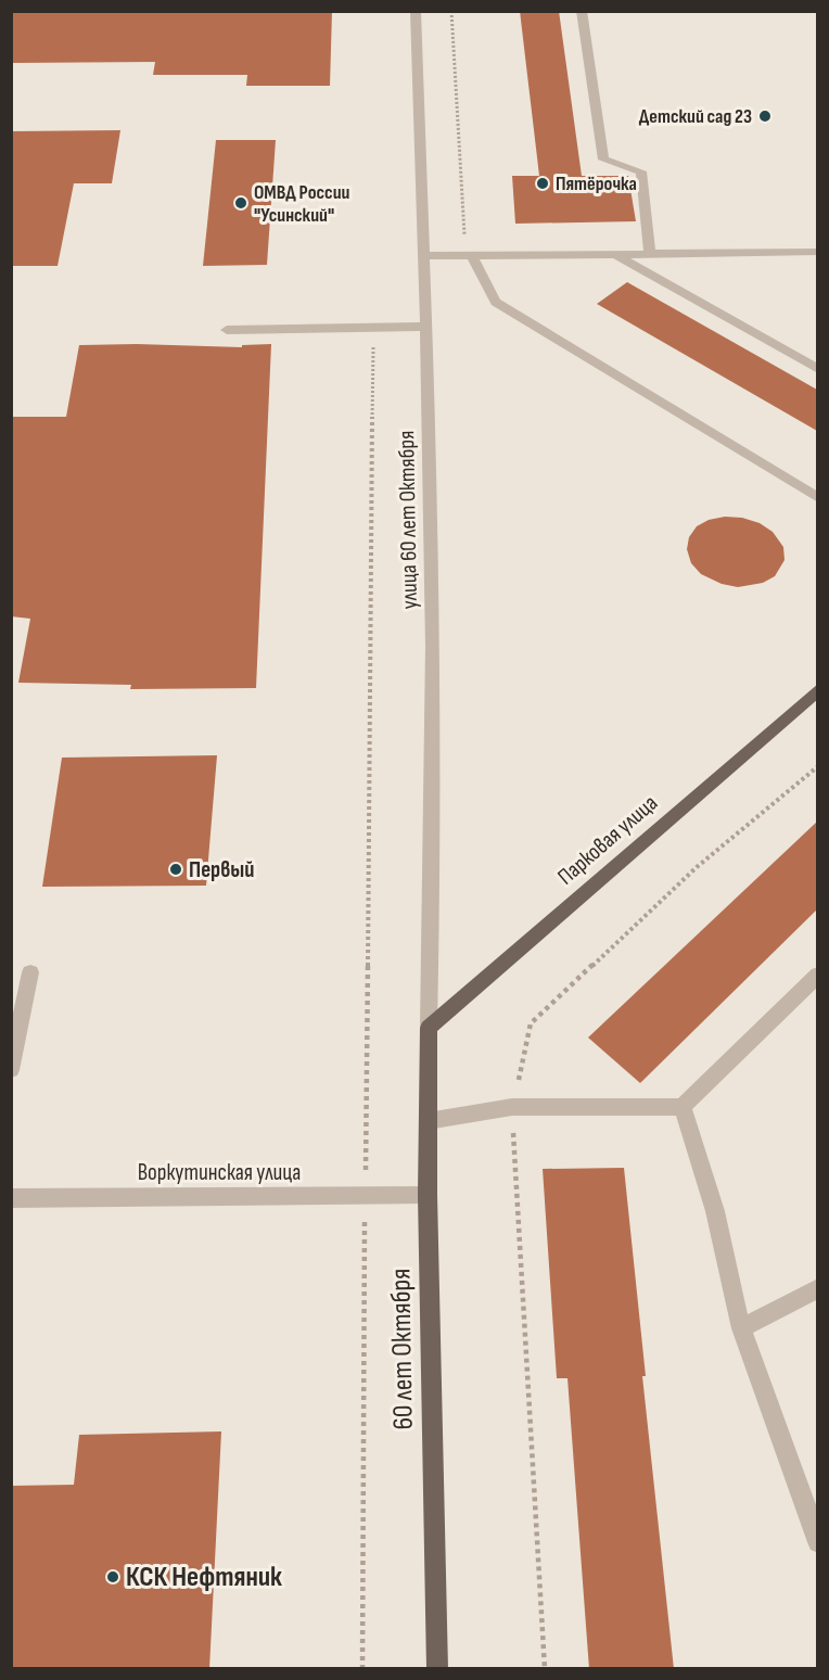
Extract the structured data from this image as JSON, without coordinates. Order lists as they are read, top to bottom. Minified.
{"streets":{"main road":["Парковая улица","60 лет Октября"],"street":["улица 60 лет Октября","Воркутинская улица"]},"crossings":[["улица 60 лет Октября","Парковая улица"],["улица 60 лет Октября","60 лет Октября"],["Парковая улица","60 лет Октября"],["Воркутинская улица","60 лет Октября"]],"places":["Детский сад 23","Пятёрочка","ОМВД России \"Усинский\"","Первый","КСК Нефтяник"]}
